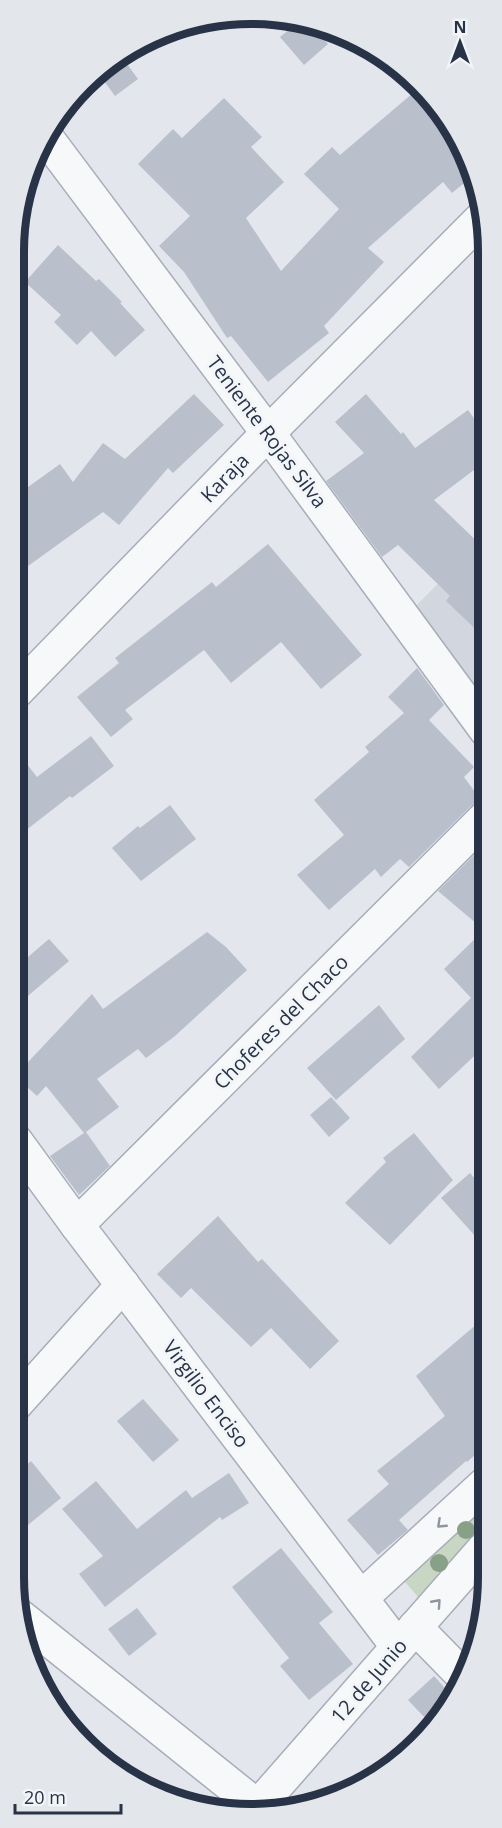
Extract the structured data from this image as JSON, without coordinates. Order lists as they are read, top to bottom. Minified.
{"streets":{"street":["Teniente Rojas Silva","Karaja","Choferes del Chaco","Virgilio Enciso","12 de Junio"]},"crossings":[["Teniente Rojas Silva","Karaja"],["Choferes del Chaco","Virgilio Enciso"],["Virgilio Enciso","12 de Junio"]],"scale_bar":"20 m","north":"top"}
